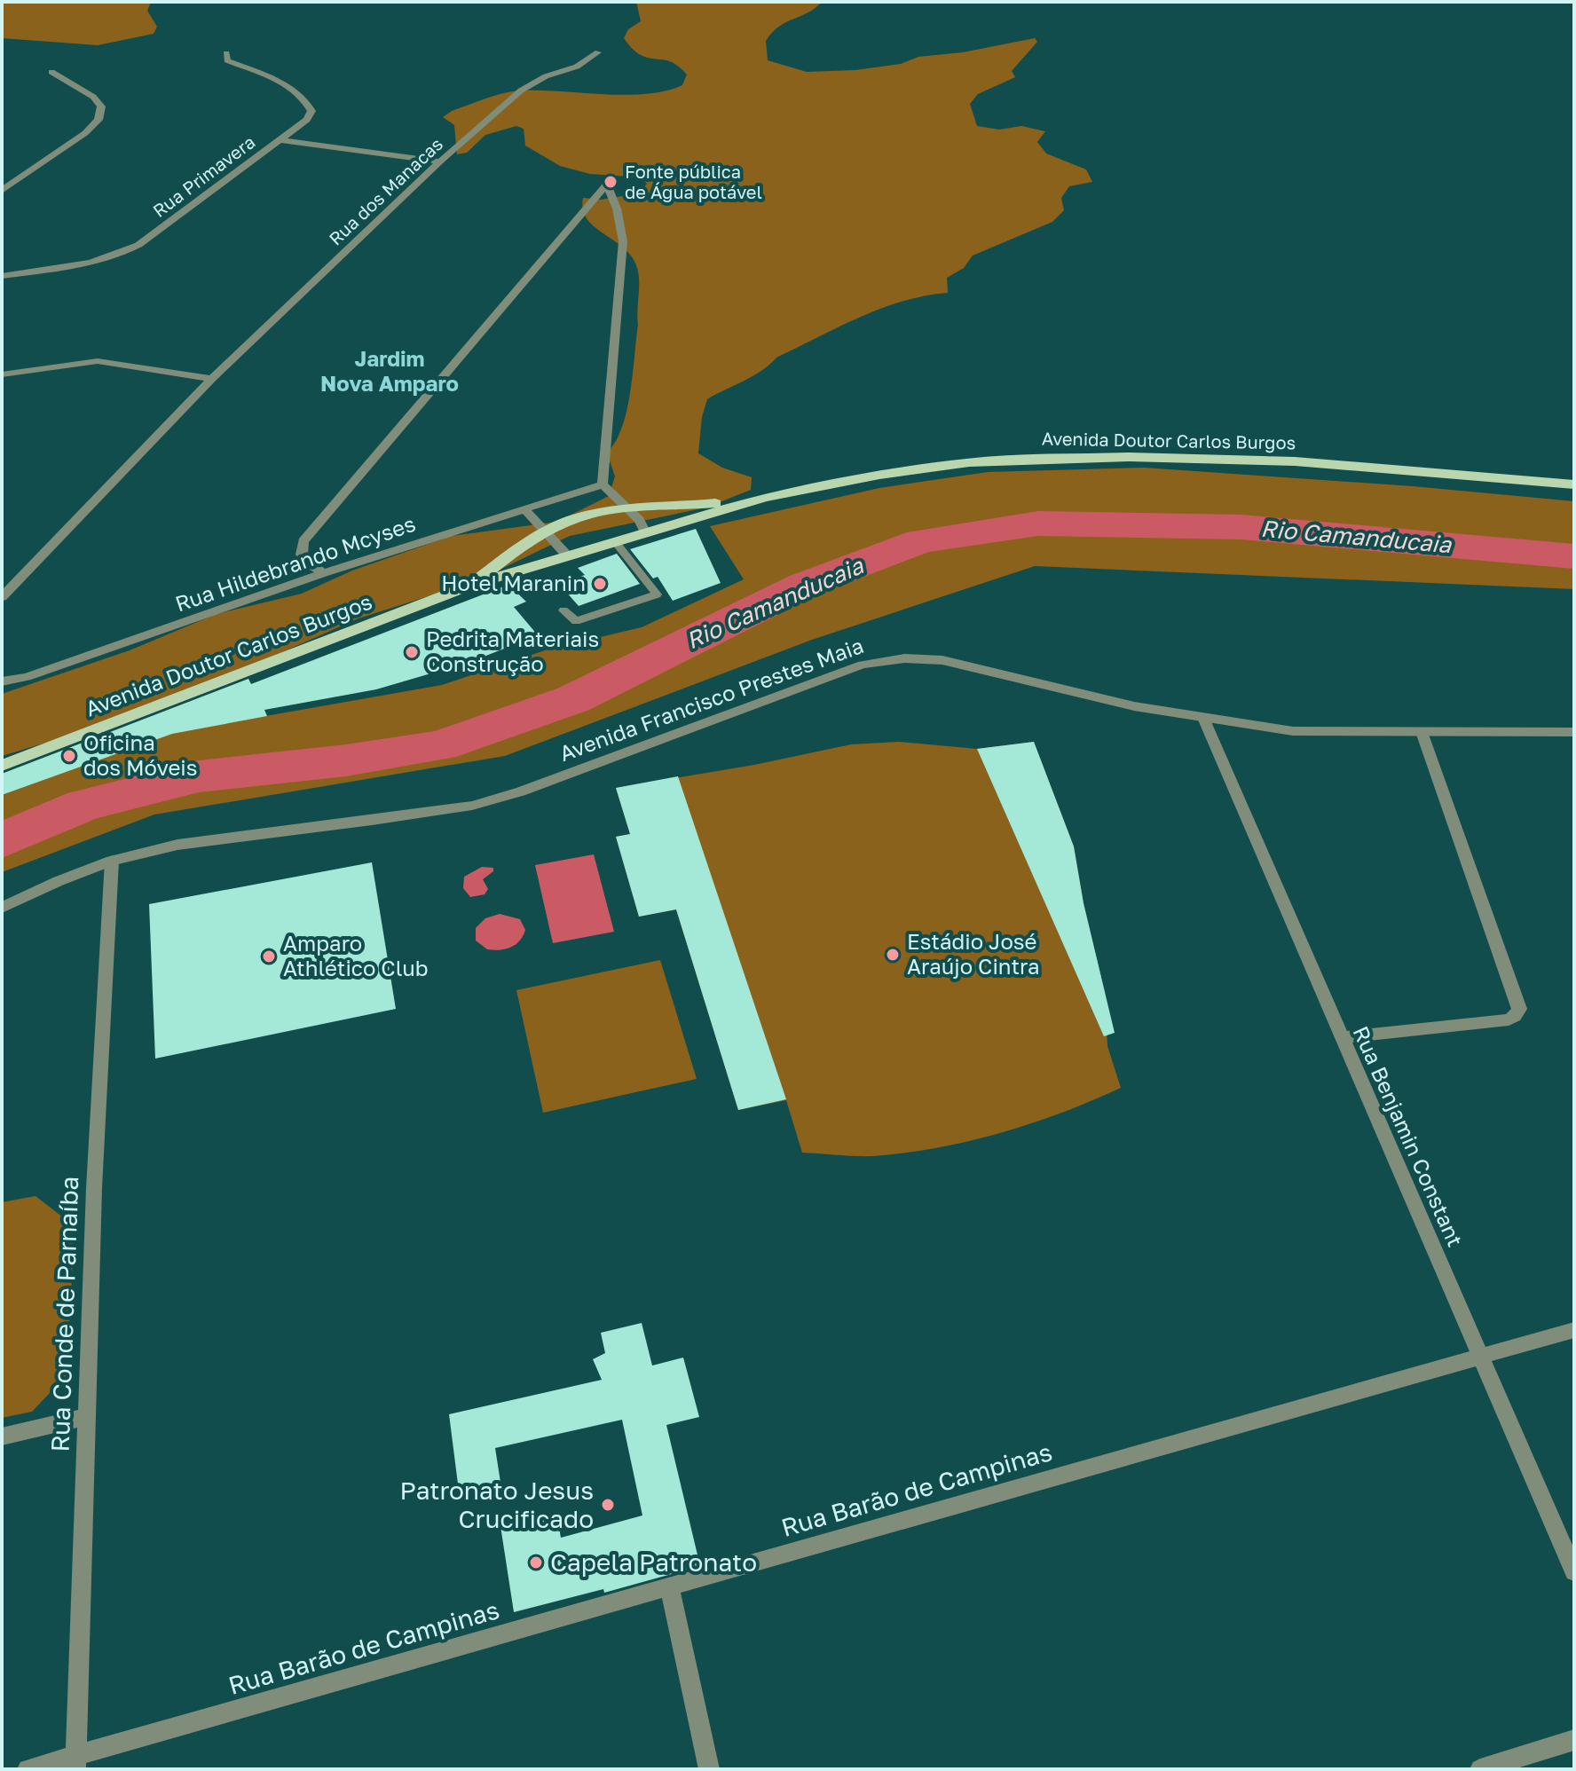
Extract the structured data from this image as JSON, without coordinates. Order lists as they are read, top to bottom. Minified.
{"streets":{"main road":["Avenida Doutor Carlos Burgos"],"street":["Rua Primavera","Rua dos Manacas","Rua Hildebrando Mcyses","Avenida Francisco Prestes Maia","Rua Benjamin Constant","Rua Conde de Parnaíba","Rua Barão de Campinas"]},"crossings":[["Avenida Francisco Prestes Maia","Rua Benjamin Constant"],["Avenida Francisco Prestes Maia","Rua Conde de Parnaíba"],["Rua Benjamin Constant","Rua Barão de Campinas"],["Rua Conde de Parnaíba","Rua Barão de Campinas"]],"districts":["Jardim Nova Amparo"],"water":["Rio Camanducaia"],"places":["Fonte pública de Água potável","Hotel Maranin","Pedrita Materiais Construção","Oficina dos Móveis","Estádio José Araújo Cintra","Amparo Athlético Club","Patronato Jesus Crucificado","Capela Patronato"]}
